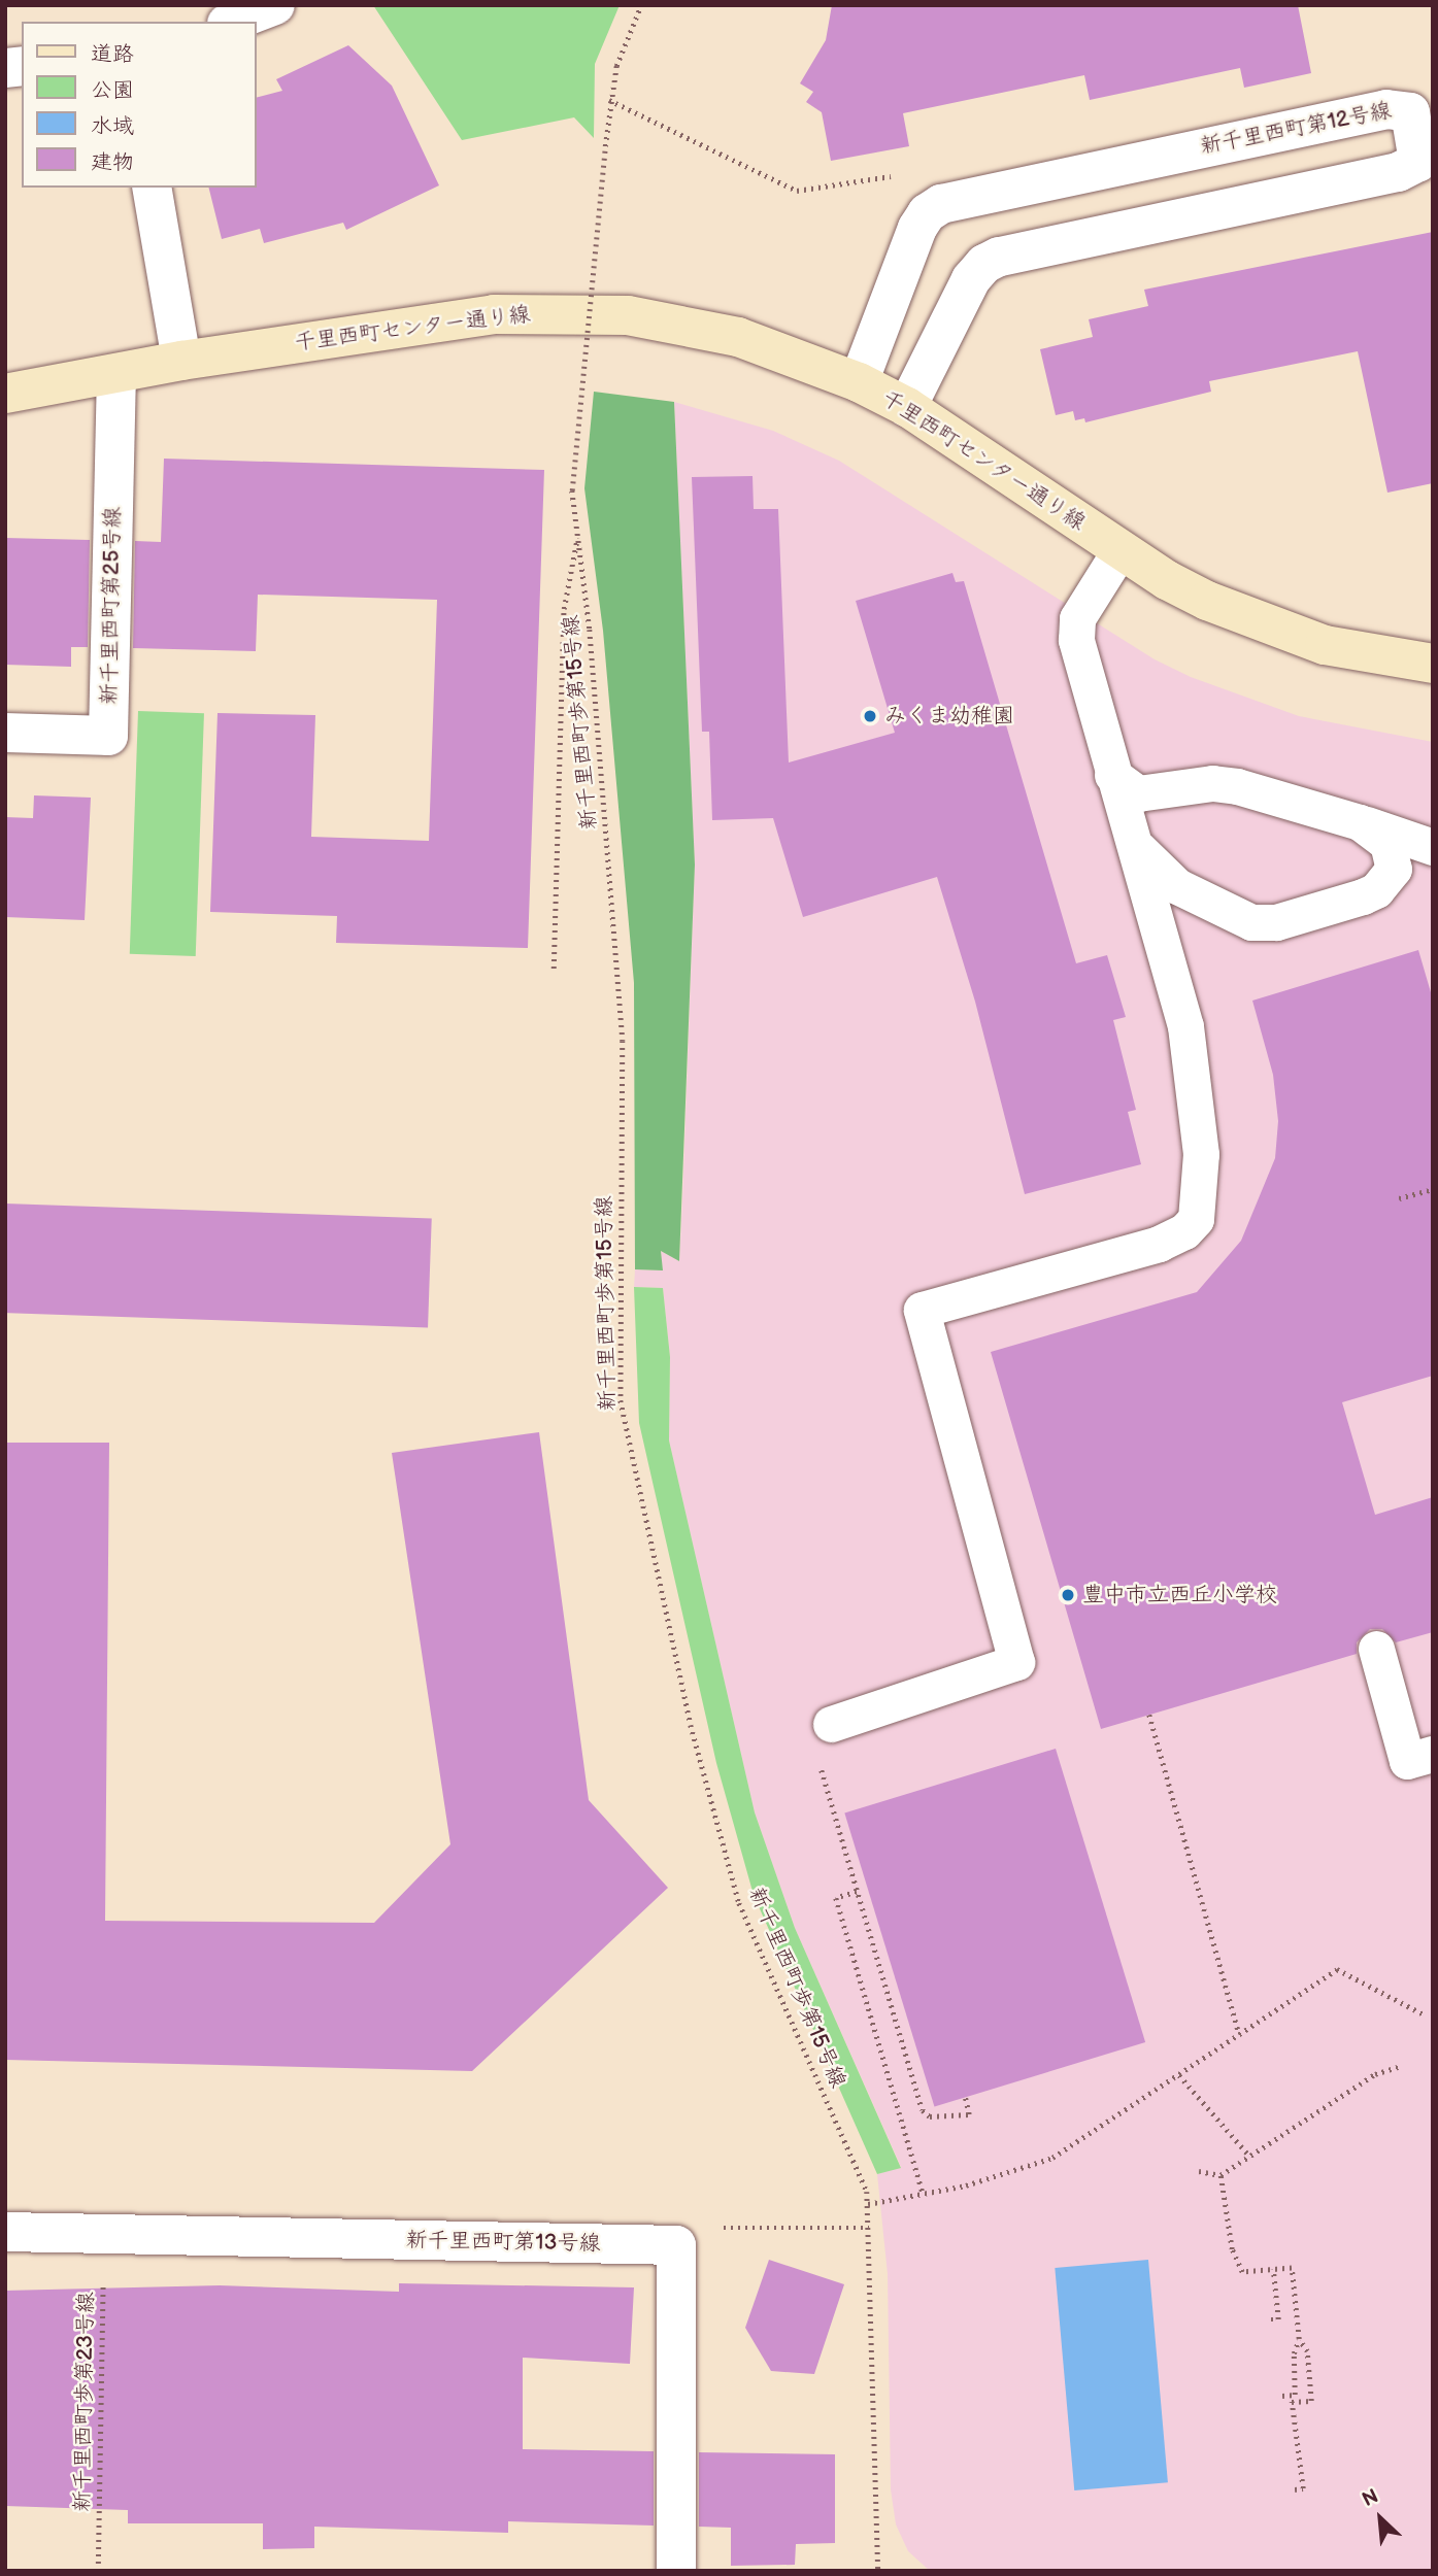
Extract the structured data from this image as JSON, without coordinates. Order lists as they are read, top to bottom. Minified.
{"streets":{"street":["新千里西町第12号線","千里西町センター通り線","新千里西町第25号線","新千里西町第13号線"],"path":["新千里西町歩第15号線","新千里西町歩第23号線"]},"crossings":[["新千里西町第12号線","千里西町センター通り線"],["千里西町センター通り線","新千里西町第25号線"],["新千里西町第13号線","新千里西町歩第23号線"]],"places":["みくま幼稚園","豊中市立西丘小学校"],"legend":["道路","公園","水域","建物"],"north":"top left"}
